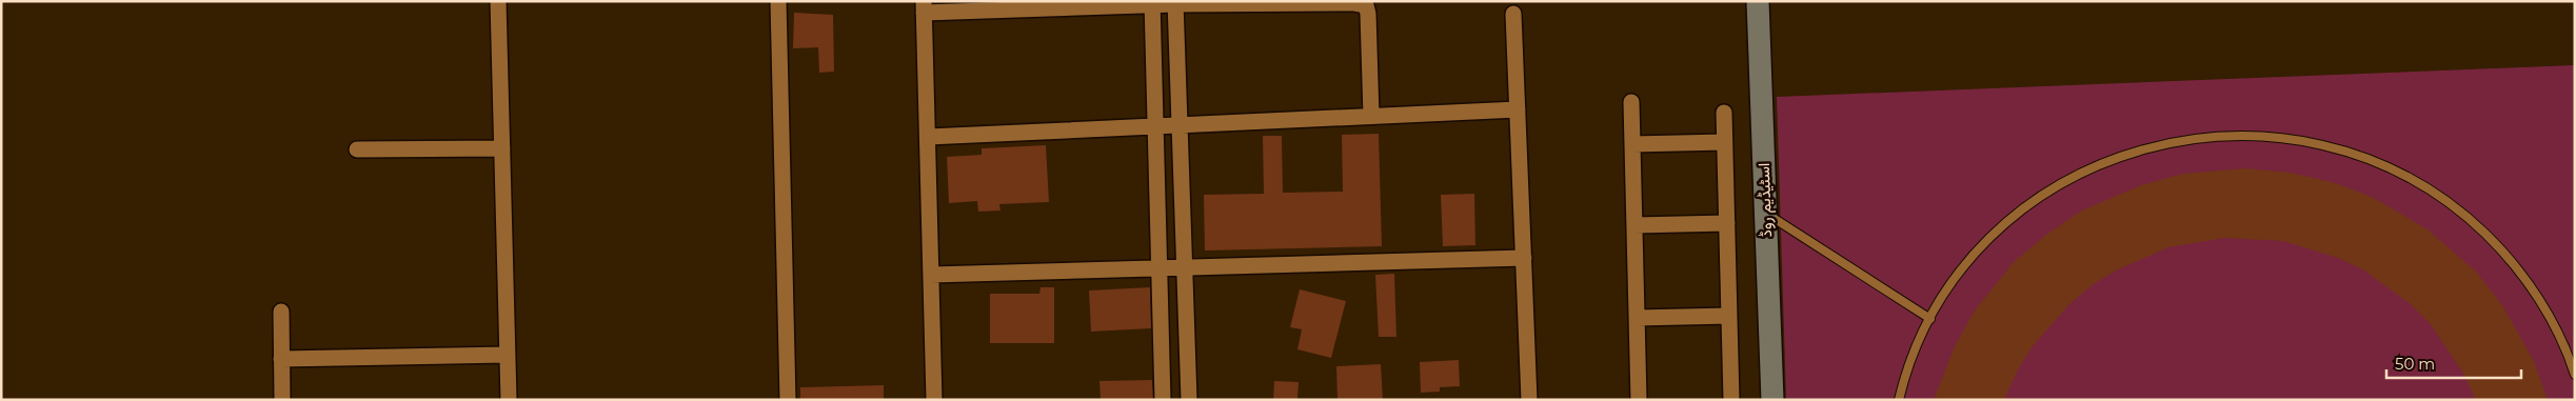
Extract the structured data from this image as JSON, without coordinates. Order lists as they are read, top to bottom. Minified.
{"streets":{"main road":["اسٹیڈیم روڈ"]},"scale_bar":"50 m"}
